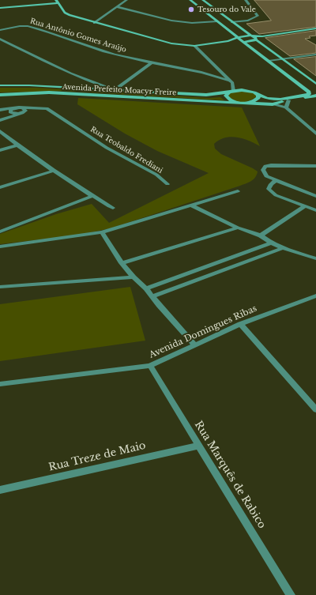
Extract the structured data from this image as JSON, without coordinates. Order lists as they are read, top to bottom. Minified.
{"streets":{"street":["Rua Antônio Gomes Araújo","Avenida Prefeito Moacyr Freire","Rua Teobaldo Frediani","Avenida Domingues Ribas","Rua Treze de Maio","Rua Marquês de Rabico"]},"crossings":[["Avenida Domingues Ribas","Rua Marquês de Rabico"],["Rua Treze de Maio","Rua Marquês de Rabico"]],"places":["Tesouro do Vale"]}
